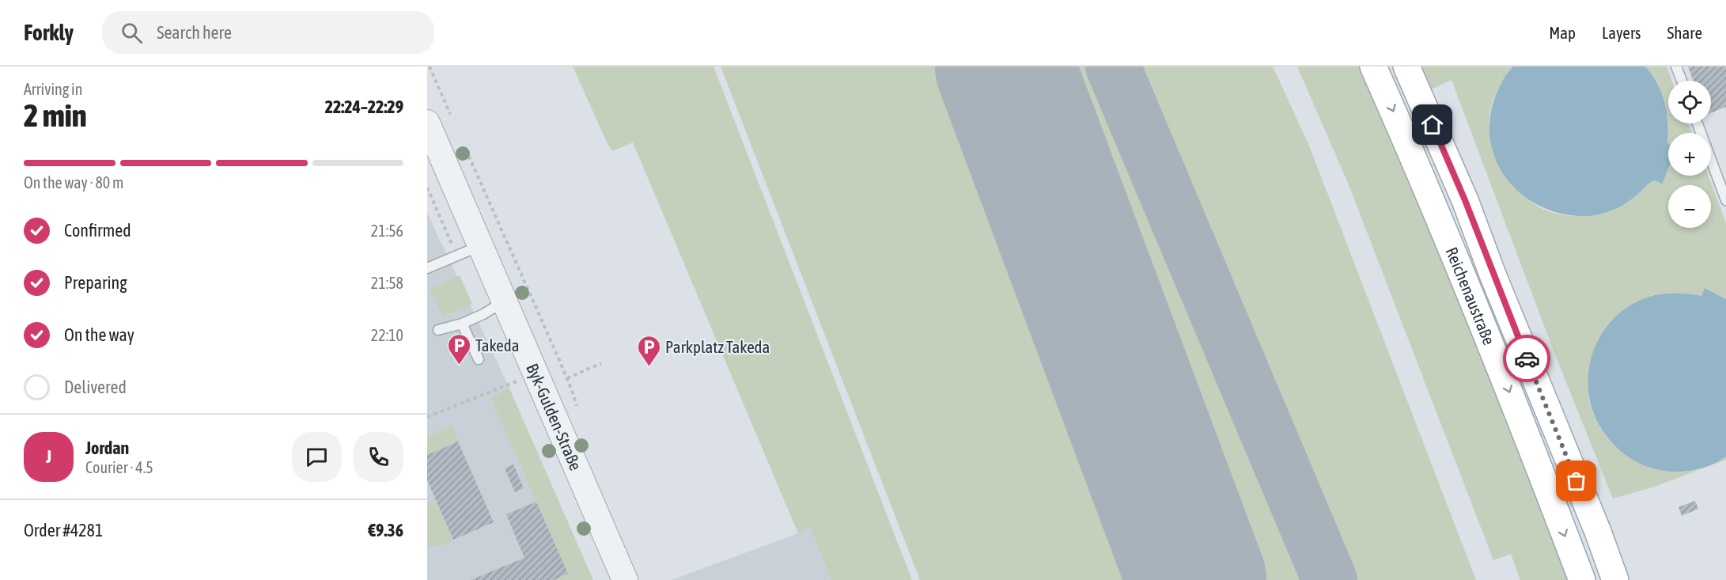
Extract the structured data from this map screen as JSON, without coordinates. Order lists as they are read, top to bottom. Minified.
{"streets":{"main road":["Reichenaustraße"],"street":["Byk-Gulden-Straße"]},"places":{"parking":["Takeda","Parkplatz Takeda"]},"page":{"header":"Forkly","search":"Search here","nav":["Map","Layers","Share"],"heading":["2 min","Arriving in","22:24–22:29"],"panel":["Jordan","Courier · 4.5","Order #4281","€9.36"],"map_buttons":["+","−"],"bar":"On the way · 80 m","list":[["Confirmed","21:56"],["Preparing","21:58"],["On the way","22:10"],"Delivered"],"round":"J"}}
